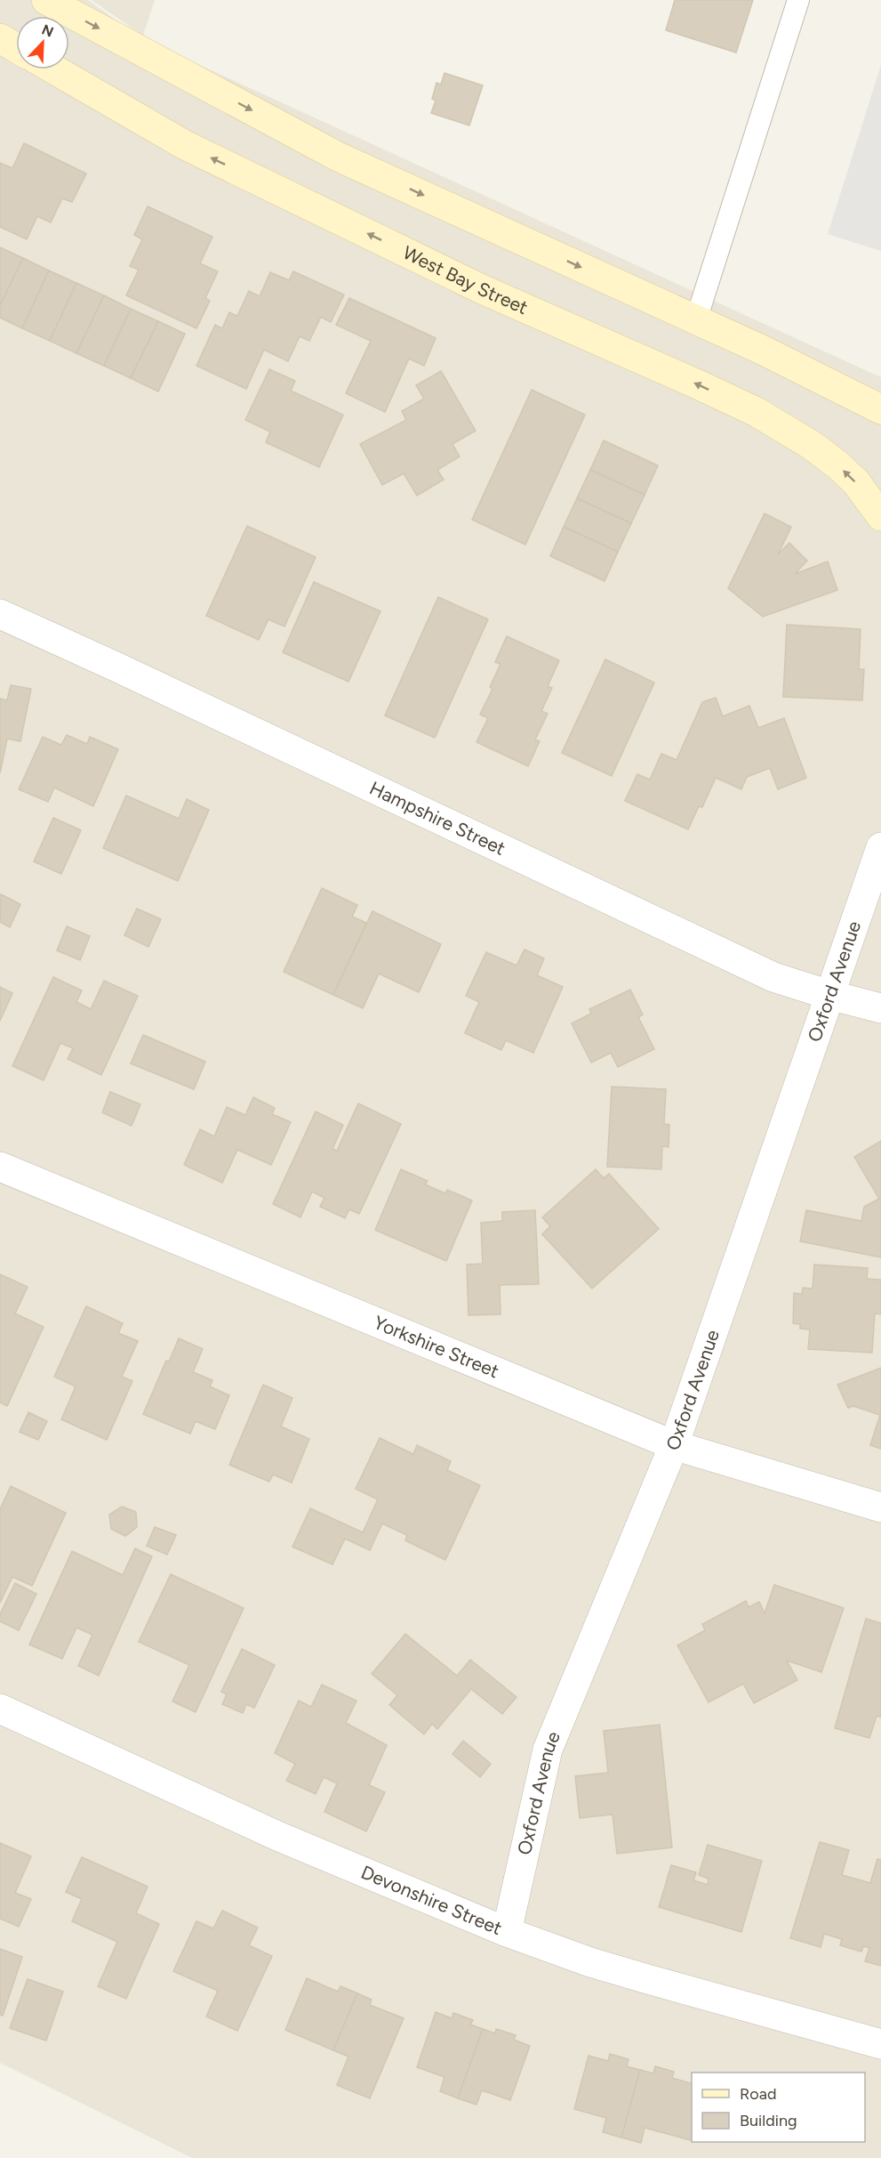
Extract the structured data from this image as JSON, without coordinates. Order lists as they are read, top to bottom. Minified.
{"streets":{"main road":["West Bay Street"],"street":["Hampshire Street","Oxford Avenue","Yorkshire Street","Devonshire Street"]},"crossings":[["Hampshire Street","Oxford Avenue"],["Oxford Avenue","Yorkshire Street"],["Oxford Avenue","Devonshire Street"]],"legend":["Road","Building"],"north":"top right"}
